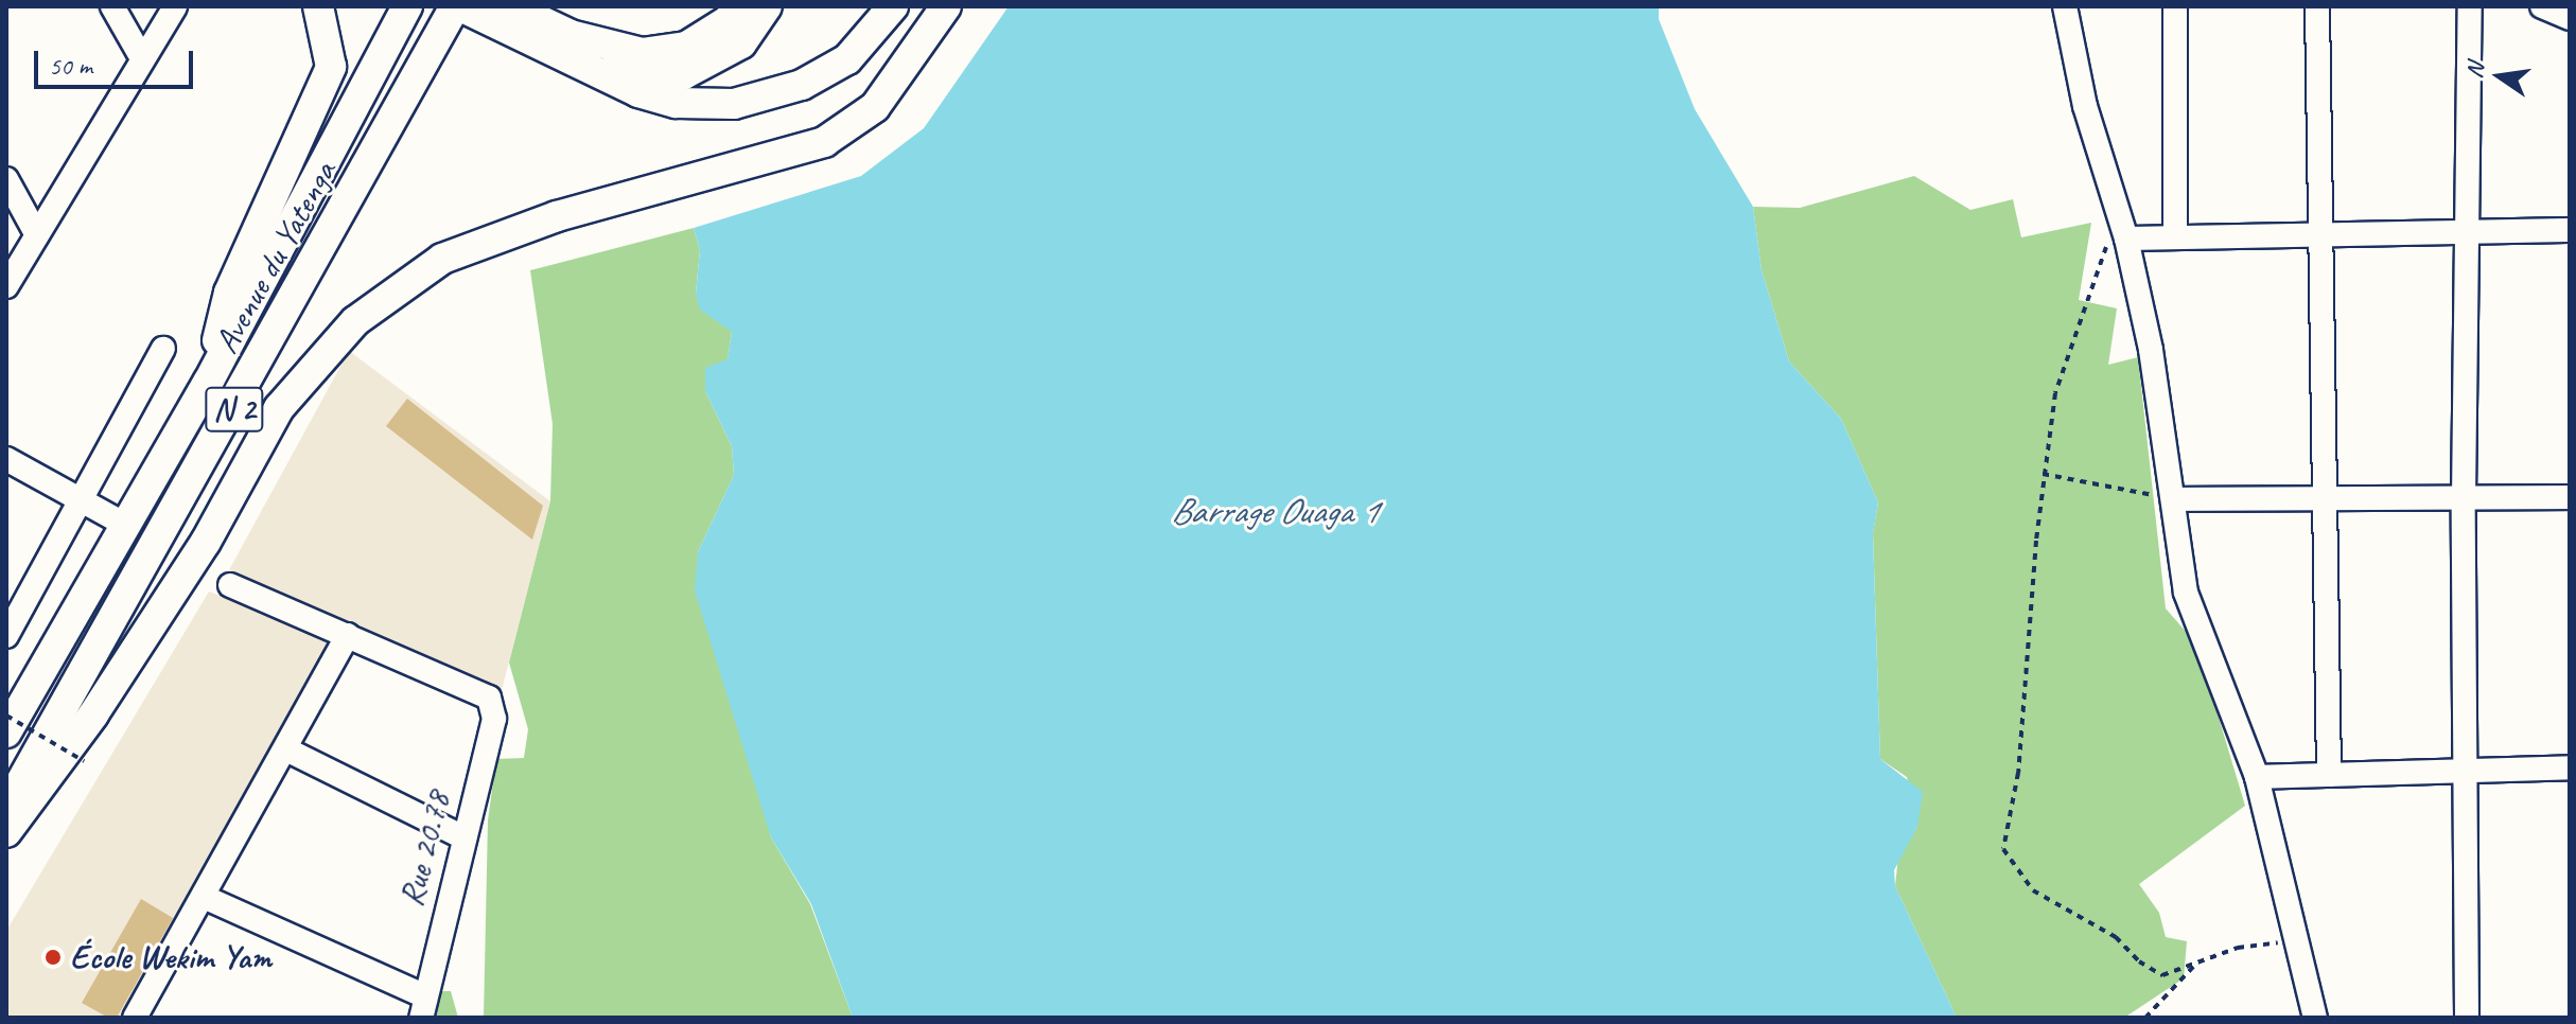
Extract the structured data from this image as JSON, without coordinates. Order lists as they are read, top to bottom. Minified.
{"streets":{"main road":["Avenue du Yatenga","N 2"],"street":["Rue 20.78"]},"water":["Barrage Ouaga 1"],"places":["École Wekim Yam"],"scale_bar":"50 m","north":"left"}
